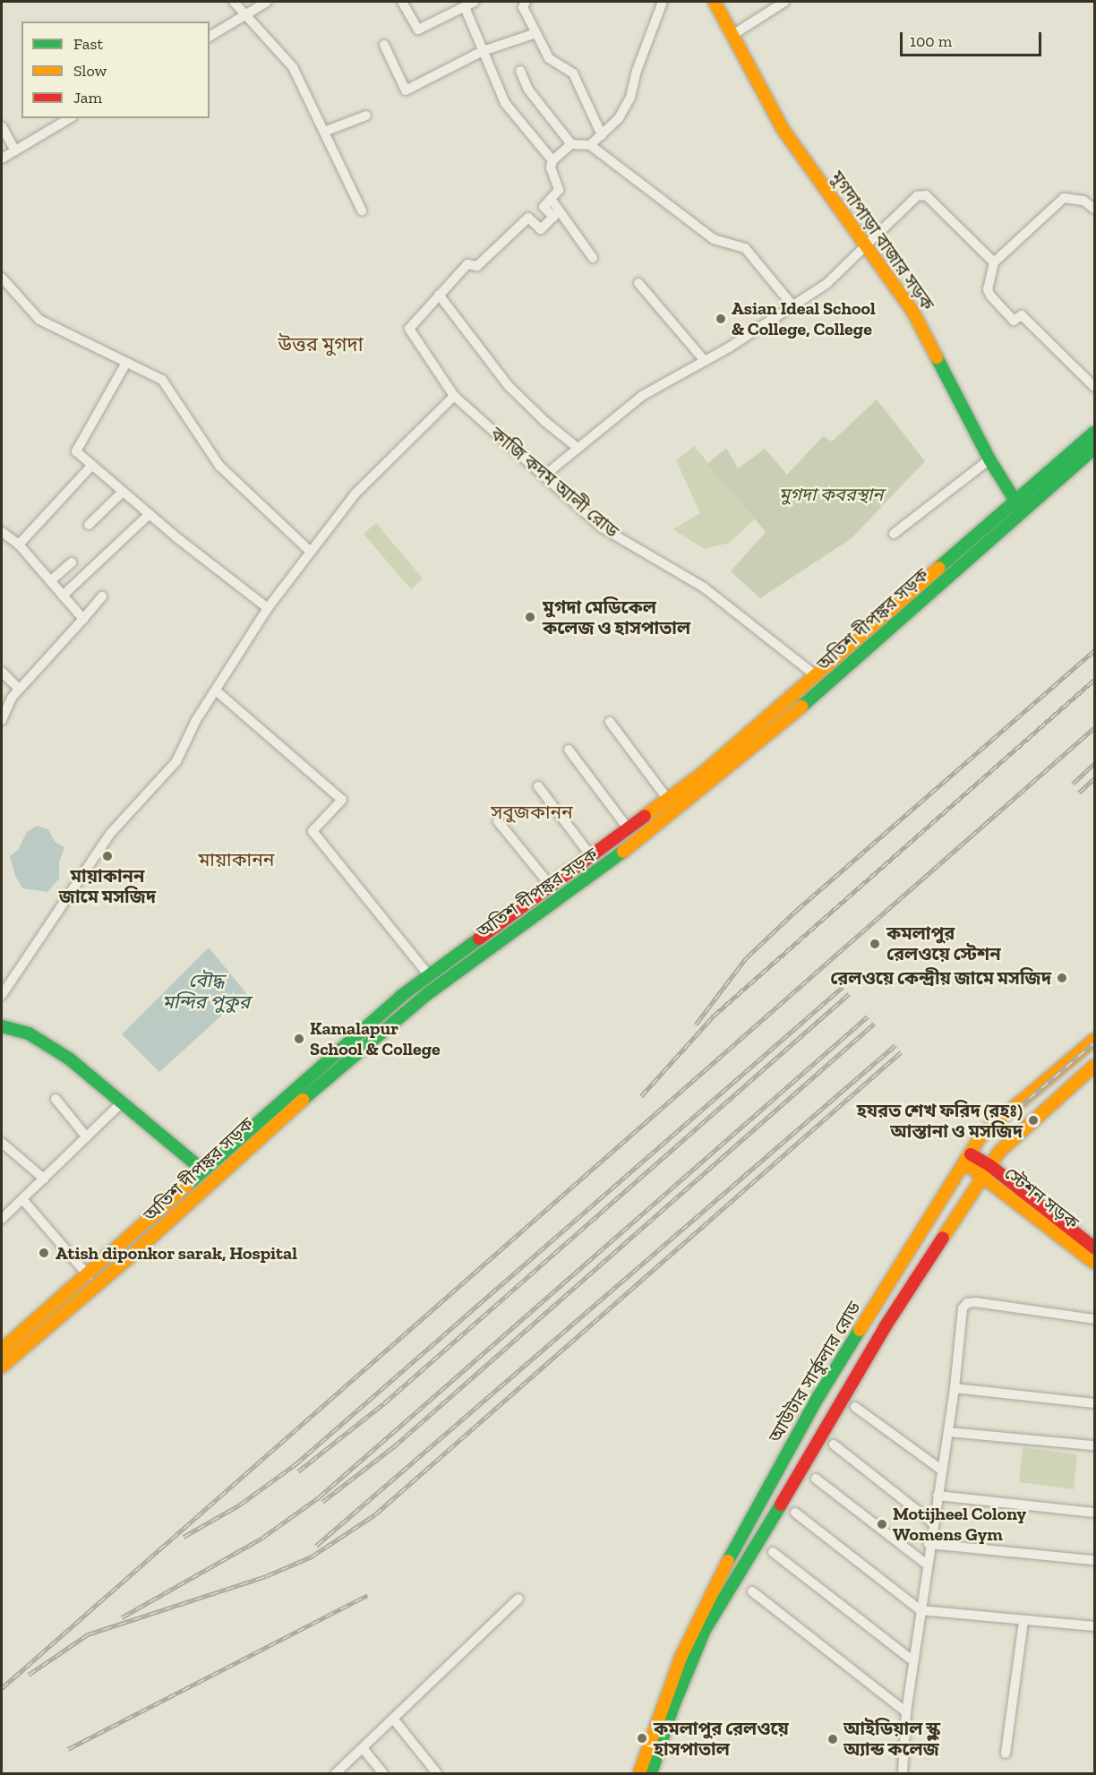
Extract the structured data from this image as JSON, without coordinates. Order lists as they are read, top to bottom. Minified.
{"streets":{"main road":["মুগদাপাড়া বাজার সড়ক","অতিশ দীপঙ্কর সড়ক","স্টেশন সড়ক","আউটার সার্কুলার রোড"],"street":["কাজি কদম আলী রোড"]},"crossings":[["মুগদাপাড়া বাজার সড়ক","অতিশ দীপঙ্কর সড়ক"],["কাজি কদম আলী রোড","অতিশ দীপঙ্কর সড়ক"],["স্টেশন সড়ক","আউটার সার্কুলার রোড"]],"districts":["উত্তর মুগদা","সবুজকানন","মায়াকানন"],"water":["বৌদ্ধ মন্দির পুকুর"],"parks":["মুগদা কবরস্থান"],"places":["Asian Ideal School & College, College","মুগদা মেডিকেল কলেজ ও হাসপাতাল","মায়াকানন জামে মসজিদ","কমলাপুর রেলওয়ে স্টেশন","রেলওয়ে কেন্দ্রীয় জামে মসজিদ","Kamalapur School & College","হযরত শেখ ফরিদ (রহঃ) আস্তানা ও মসজিদ","Atish diponkor sarak, Hospital","Motijheel Colony Womens Gym","কমলাপুর রেলওয়ে হাসপাতাল","আইডিয়াল স্কুল অ্যান্ড কলেজ"],"legend":["Fast","Slow","Jam"],"scale_bar":"100 m"}
